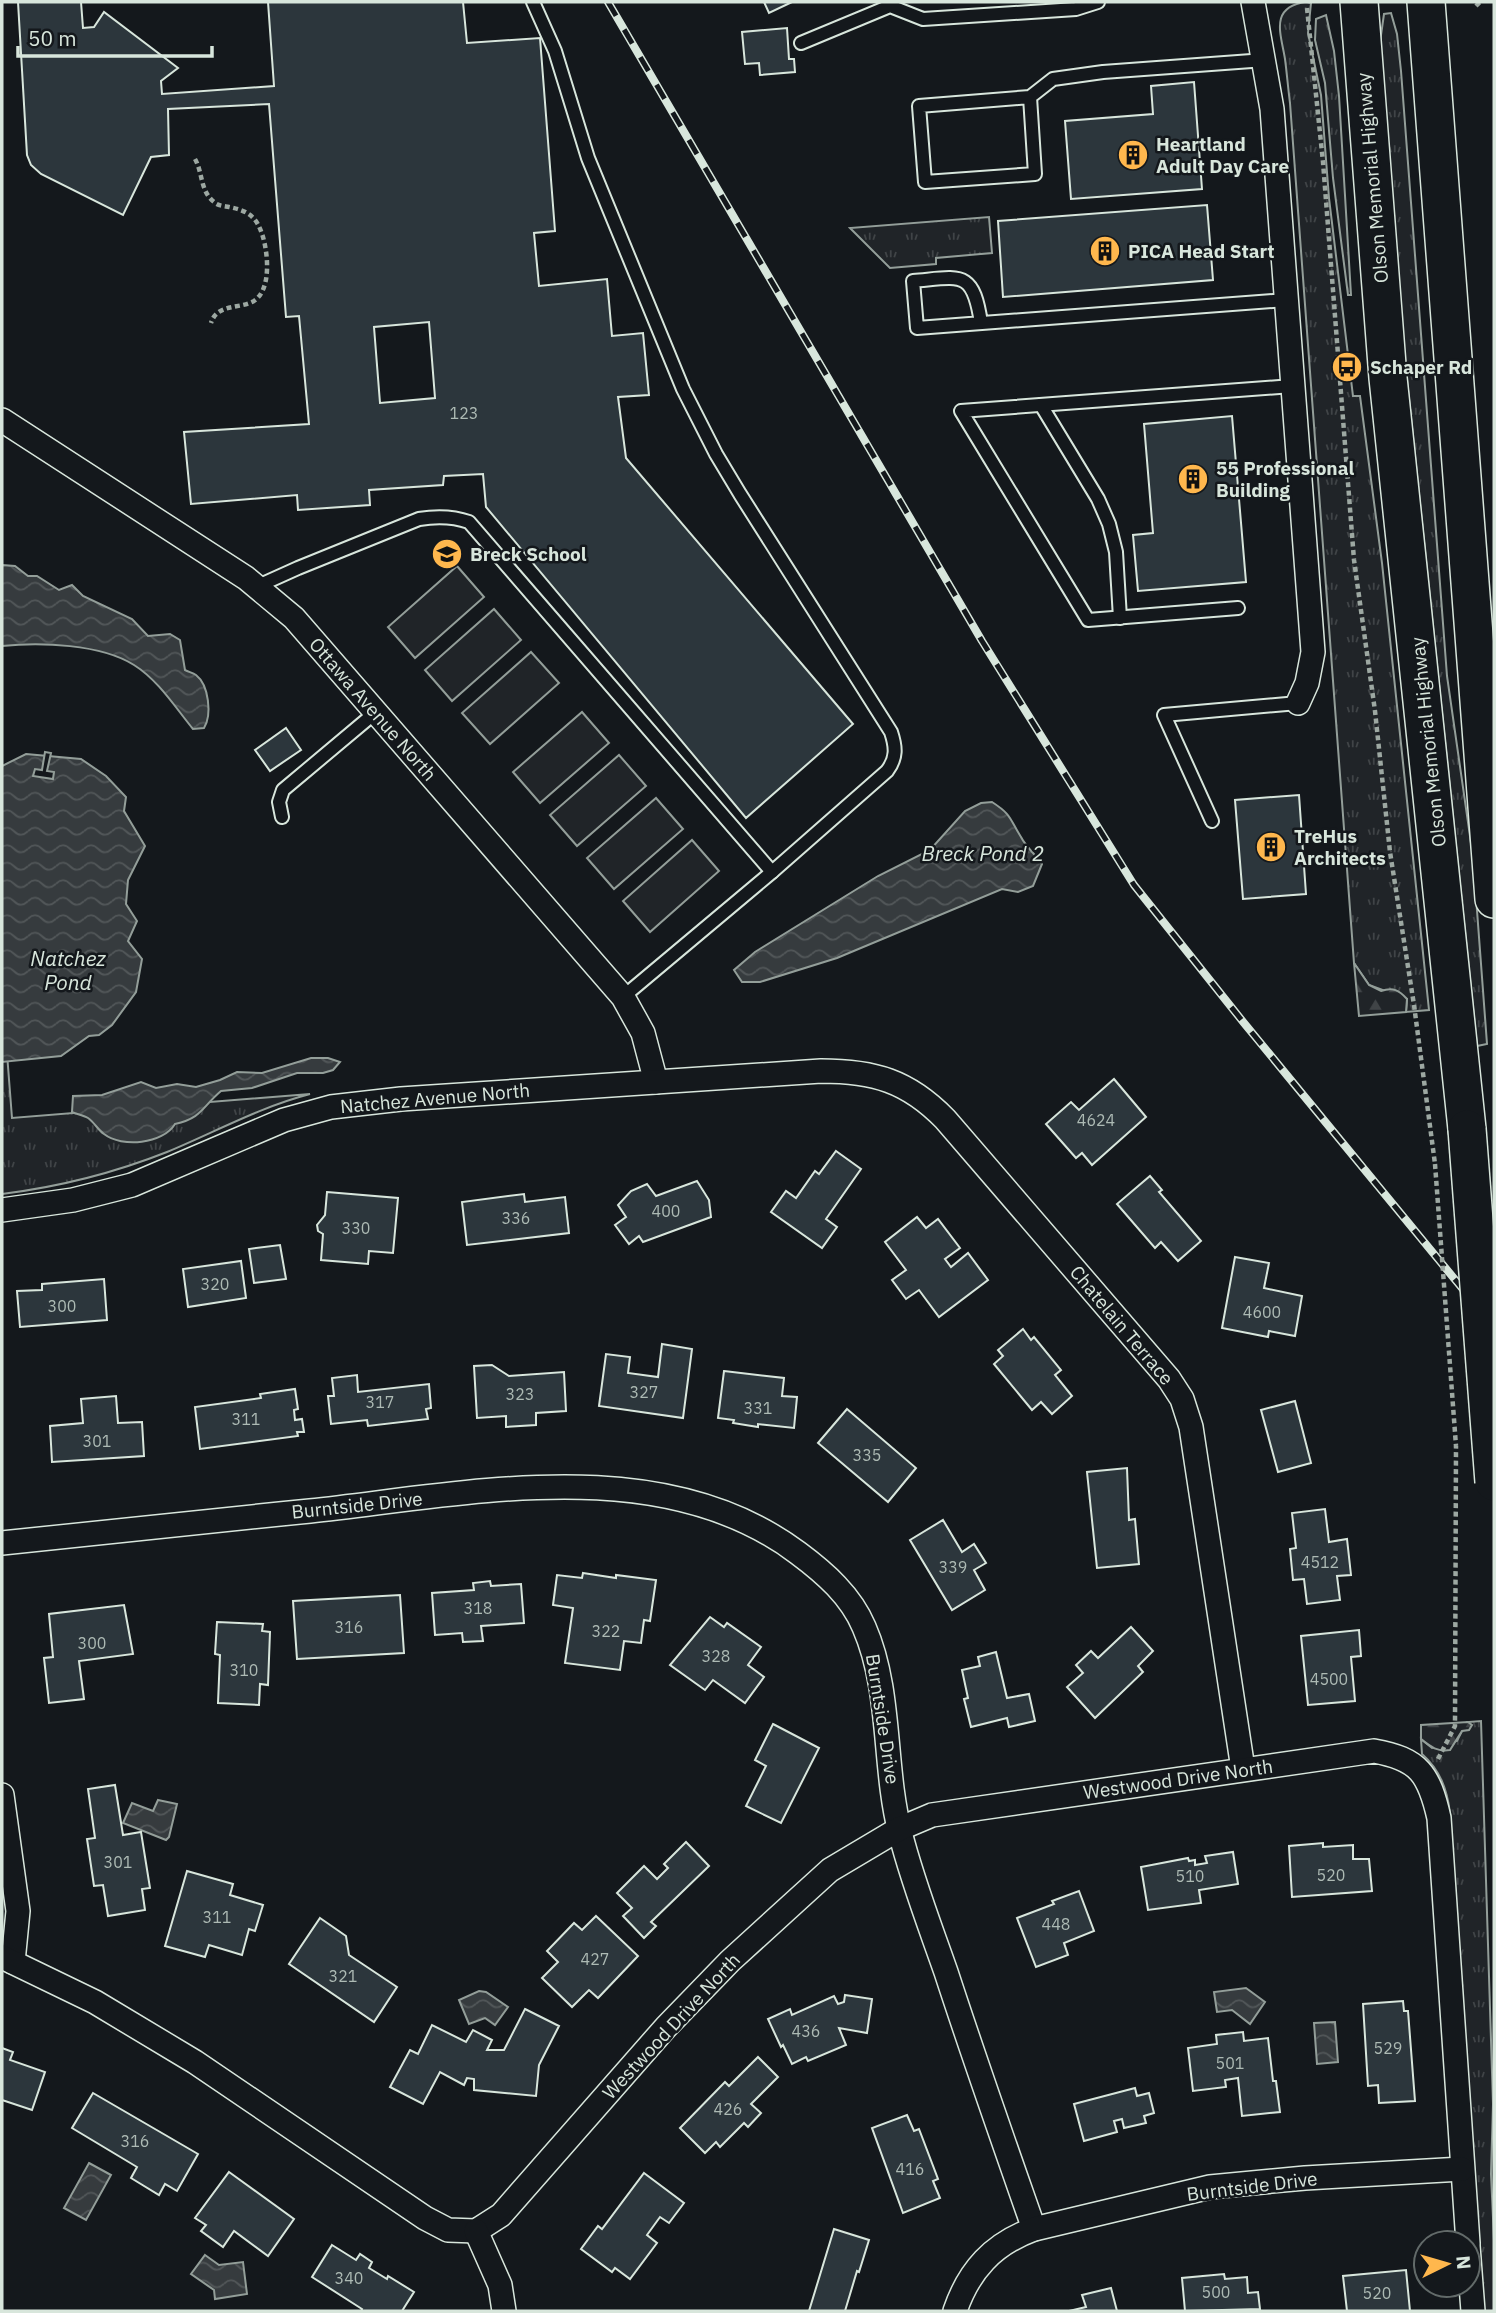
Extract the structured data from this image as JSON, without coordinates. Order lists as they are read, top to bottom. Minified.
{"streets":{"main road":["Olson Memorial Highway"],"street":["Ottawa Avenue North","Natchez Avenue North","Chatelain Terrace","Burntside Drive","Westwood Drive North"]},"crossings":[["Ottawa Avenue North","Natchez Avenue North"],["Natchez Avenue North","Chatelain Terrace"],["Chatelain Terrace","Westwood Drive North"],["Burntside Drive","Westwood Drive North"]],"water":["Breck Pond 2","Natchez Pond"],"places":{"building":["Heartland Adult Day Care","PICA Head Start","55 Professional Building","TreHus Architects"],"bus stop":["Schaper Rd"],"school or university":["Breck School"]},"house_numbers":["123","4624","400","336","330","320","300","4600","327","323","317","331","311","301","335","4512","339","318","316","322","300","328","310","4500","301","520","510","311","448","427","321","436","529","501","426","316","416","340","500","520"],"scale_bar":"50 m","north":"right"}
